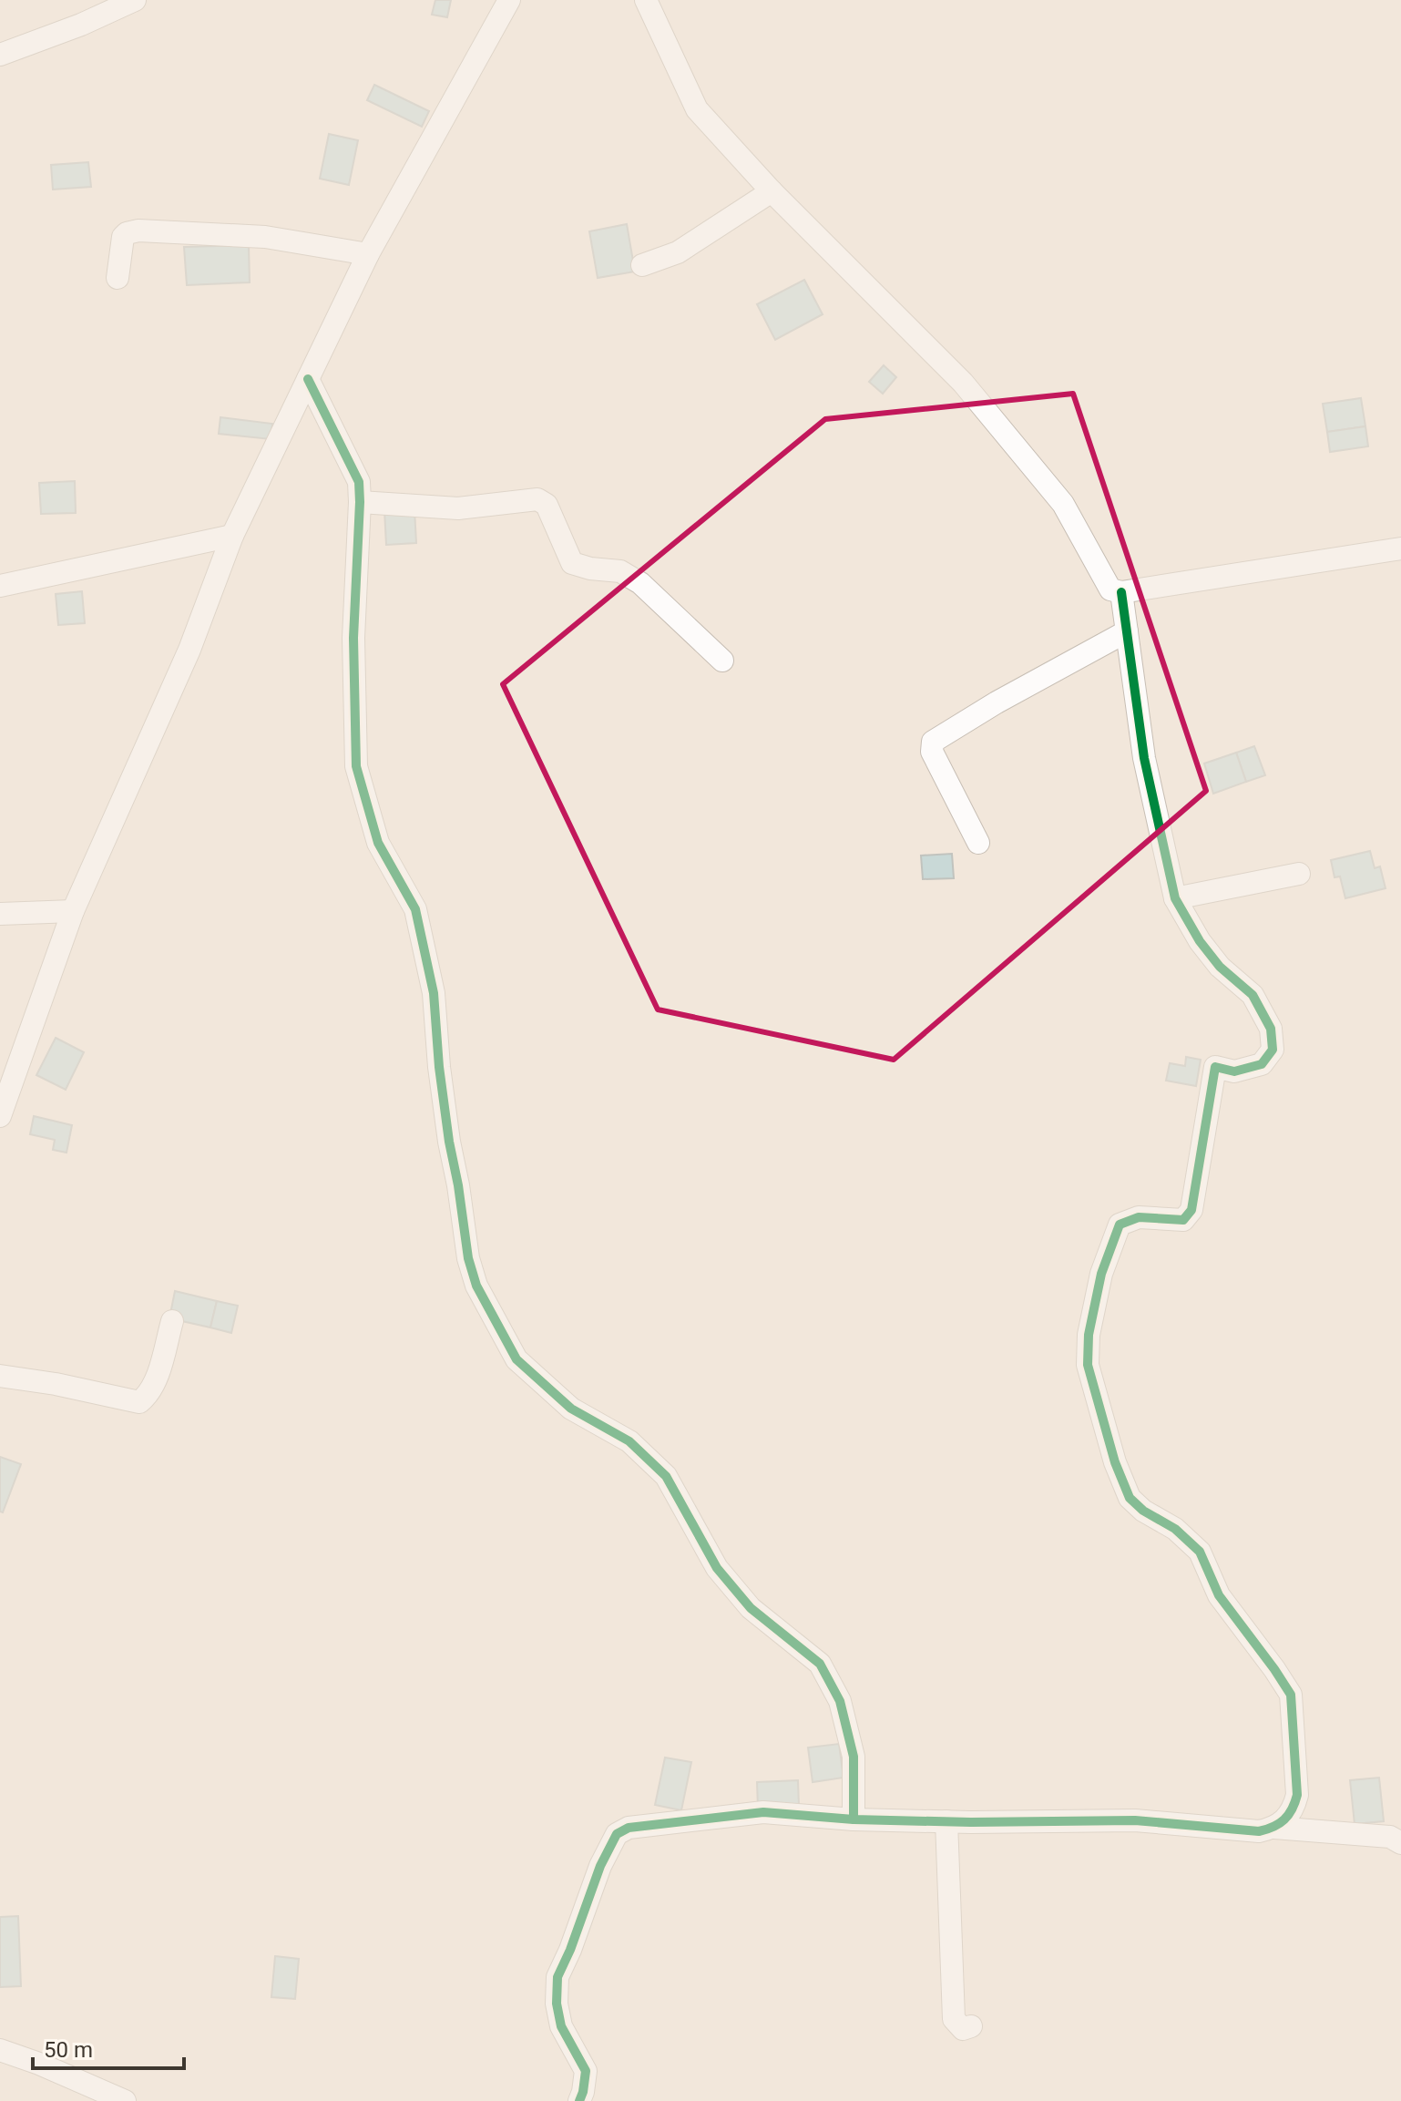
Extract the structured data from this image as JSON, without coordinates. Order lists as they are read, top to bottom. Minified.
{"scale_bar":"50 m"}
